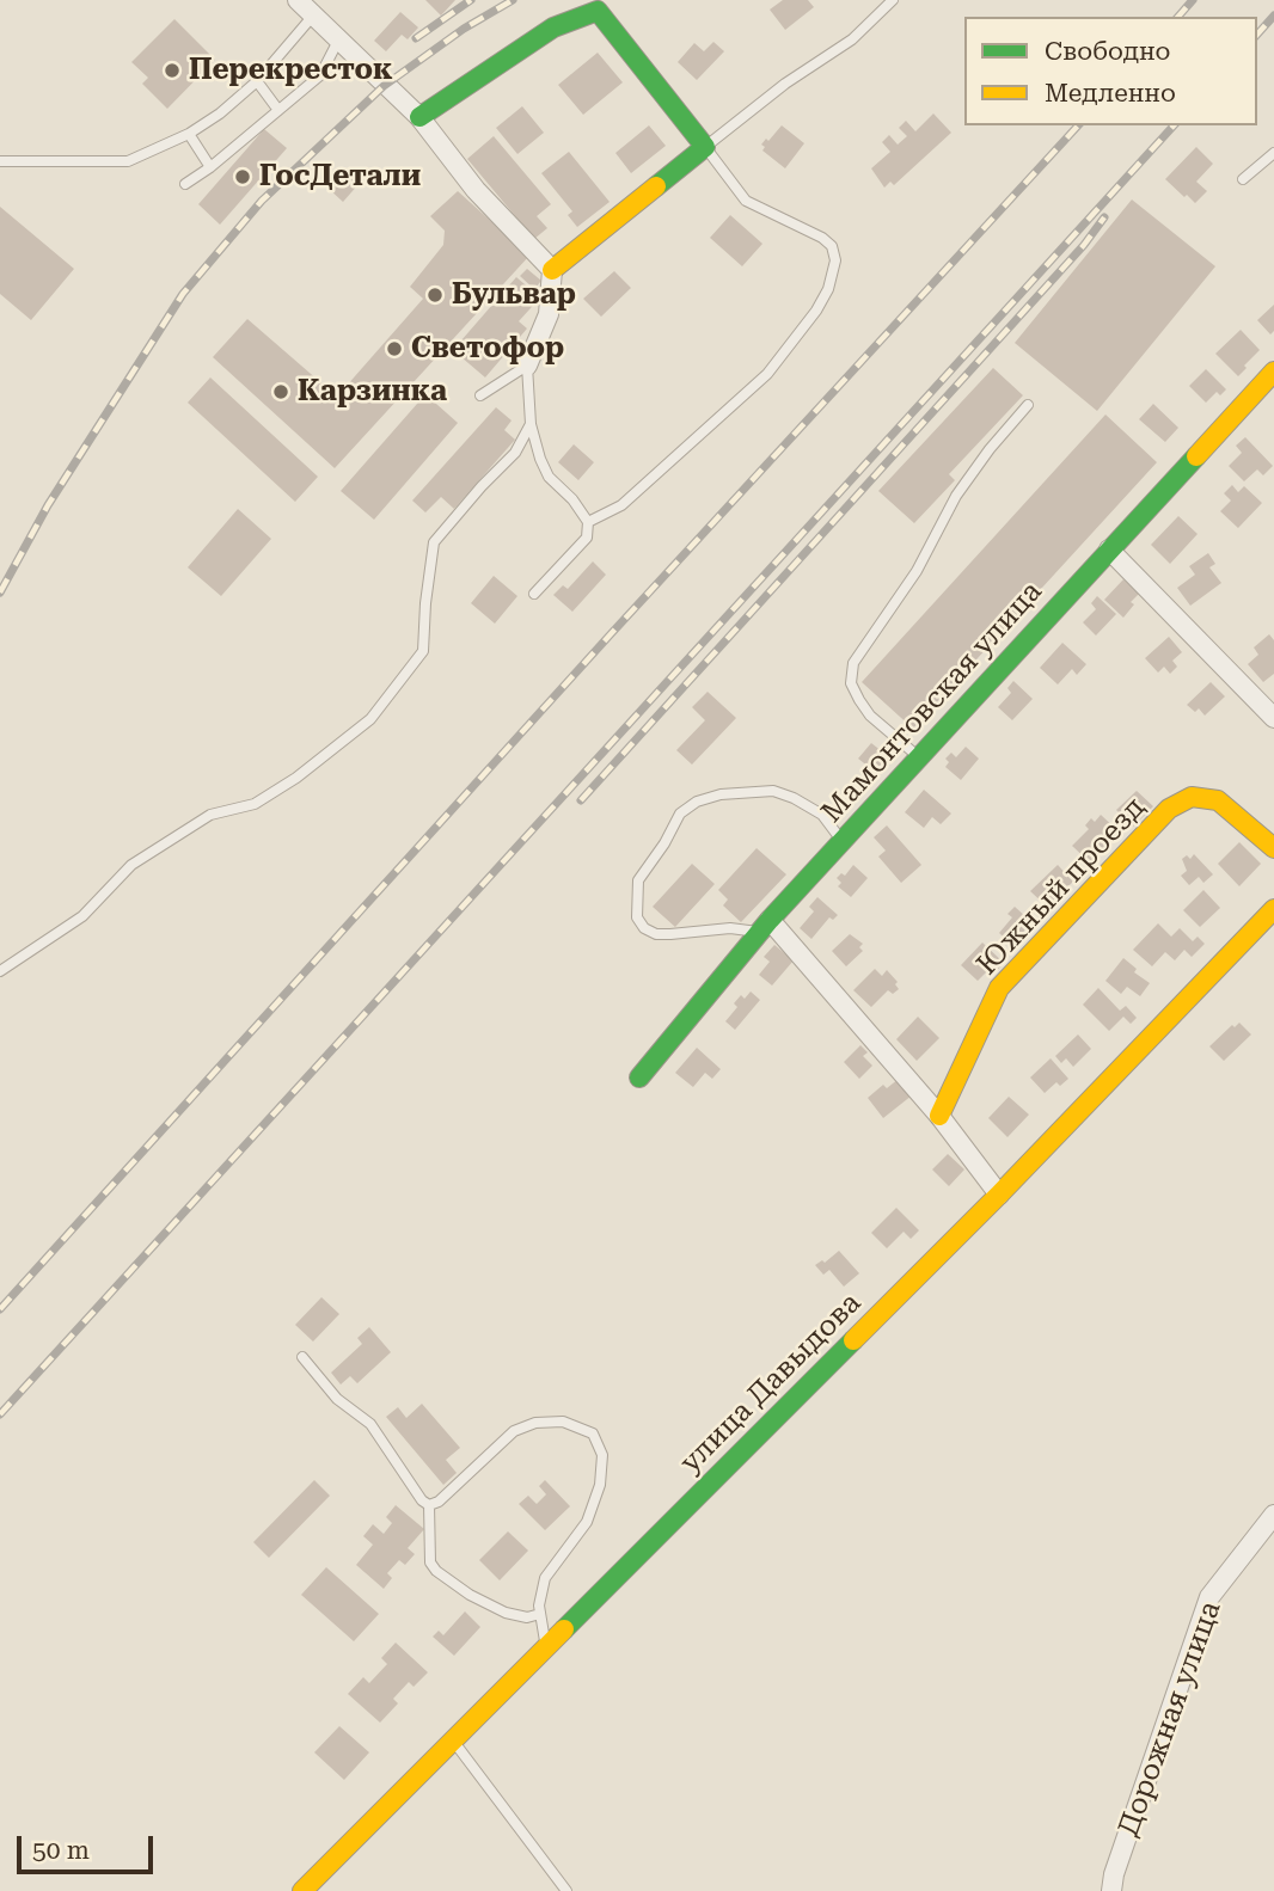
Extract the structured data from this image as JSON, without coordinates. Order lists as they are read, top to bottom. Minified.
{"streets":{"street":["Мамонтовская улица","Южный проезд","улица Давыдова","Дорожная улица"]},"places":["Перекресток","ГосДетали","Бульвар","Светофор","Карзинка"],"legend":["Свободно","Медленно"],"scale_bar":"50 m"}
